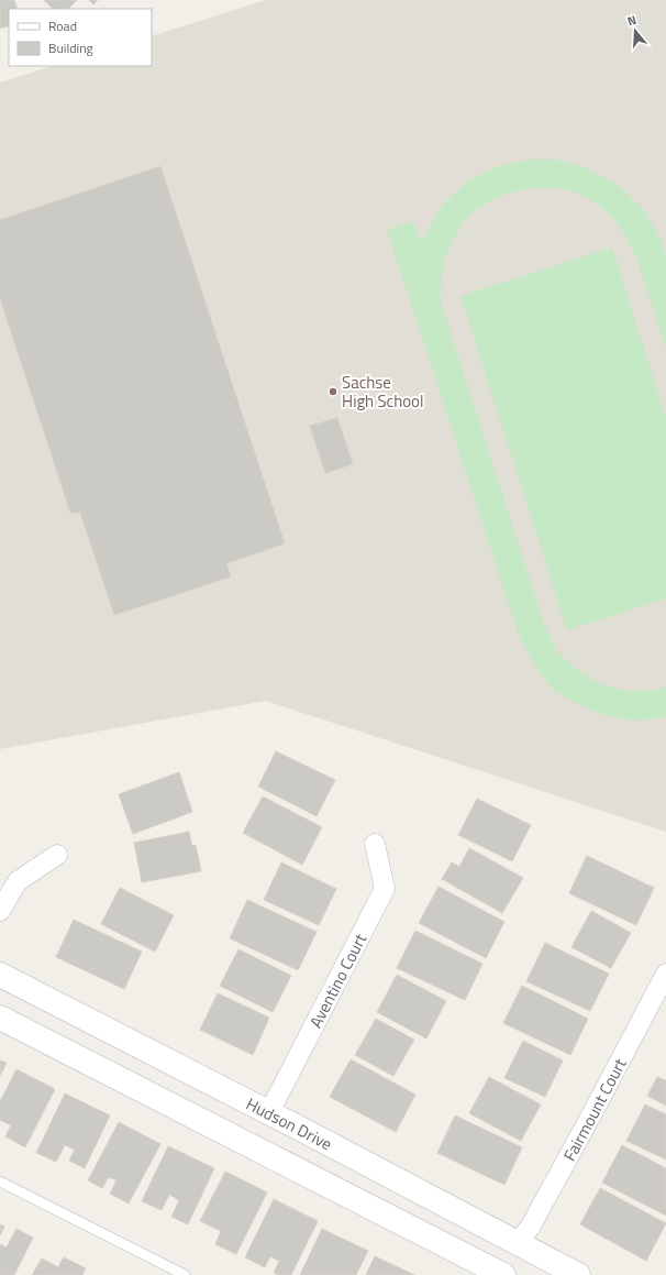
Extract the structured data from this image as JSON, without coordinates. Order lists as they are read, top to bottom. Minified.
{"streets":{"street":["Aventino Court","Fairmount Court","Hudson Drive"]},"crossings":[["Aventino Court","Hudson Drive"],["Fairmount Court","Hudson Drive"]],"places":["Sachse High School"],"legend":["Road","Building"],"north":"top"}
